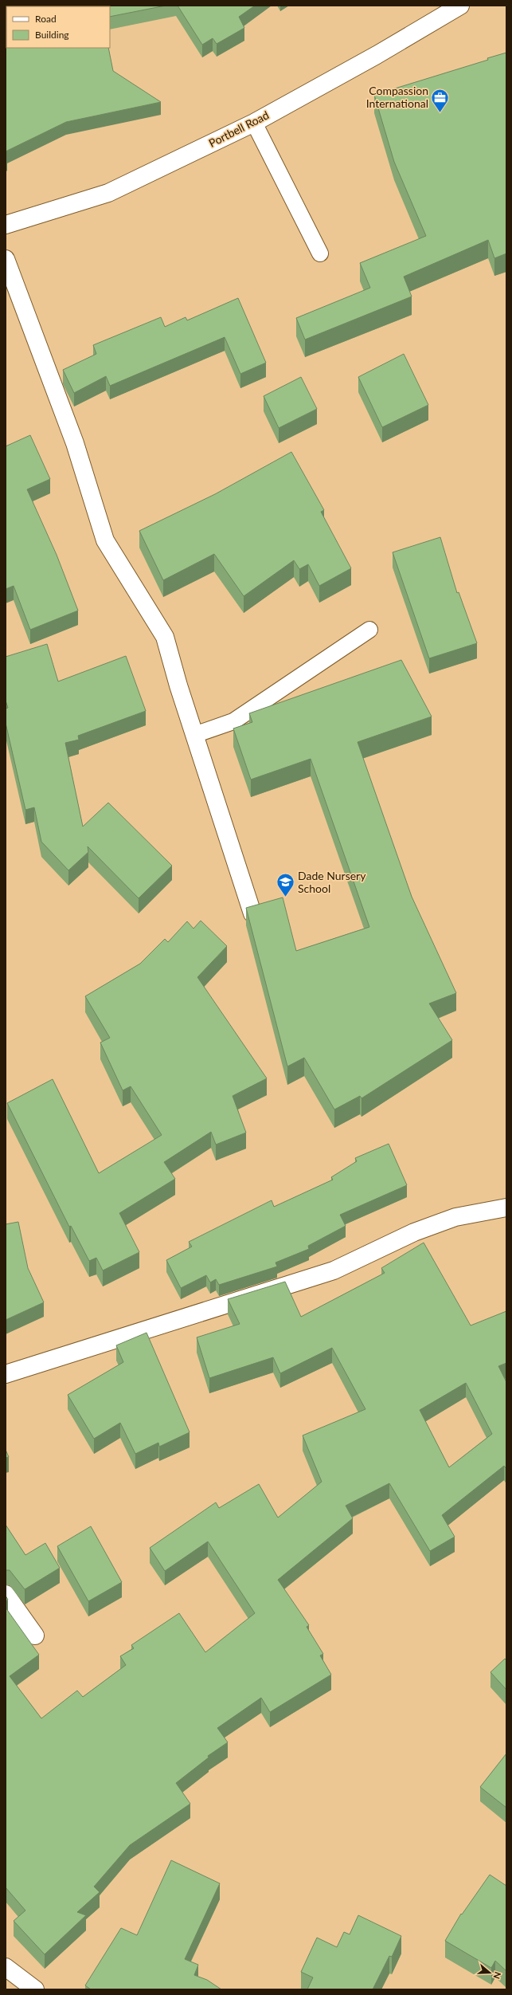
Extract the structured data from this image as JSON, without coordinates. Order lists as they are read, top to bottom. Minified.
{"streets":{"street":["Portbell Road"]},"places":{"office":["Compassion International"],"school or university":["Dade Nursery School"]},"legend":["Road","Building"],"north":"right"}
